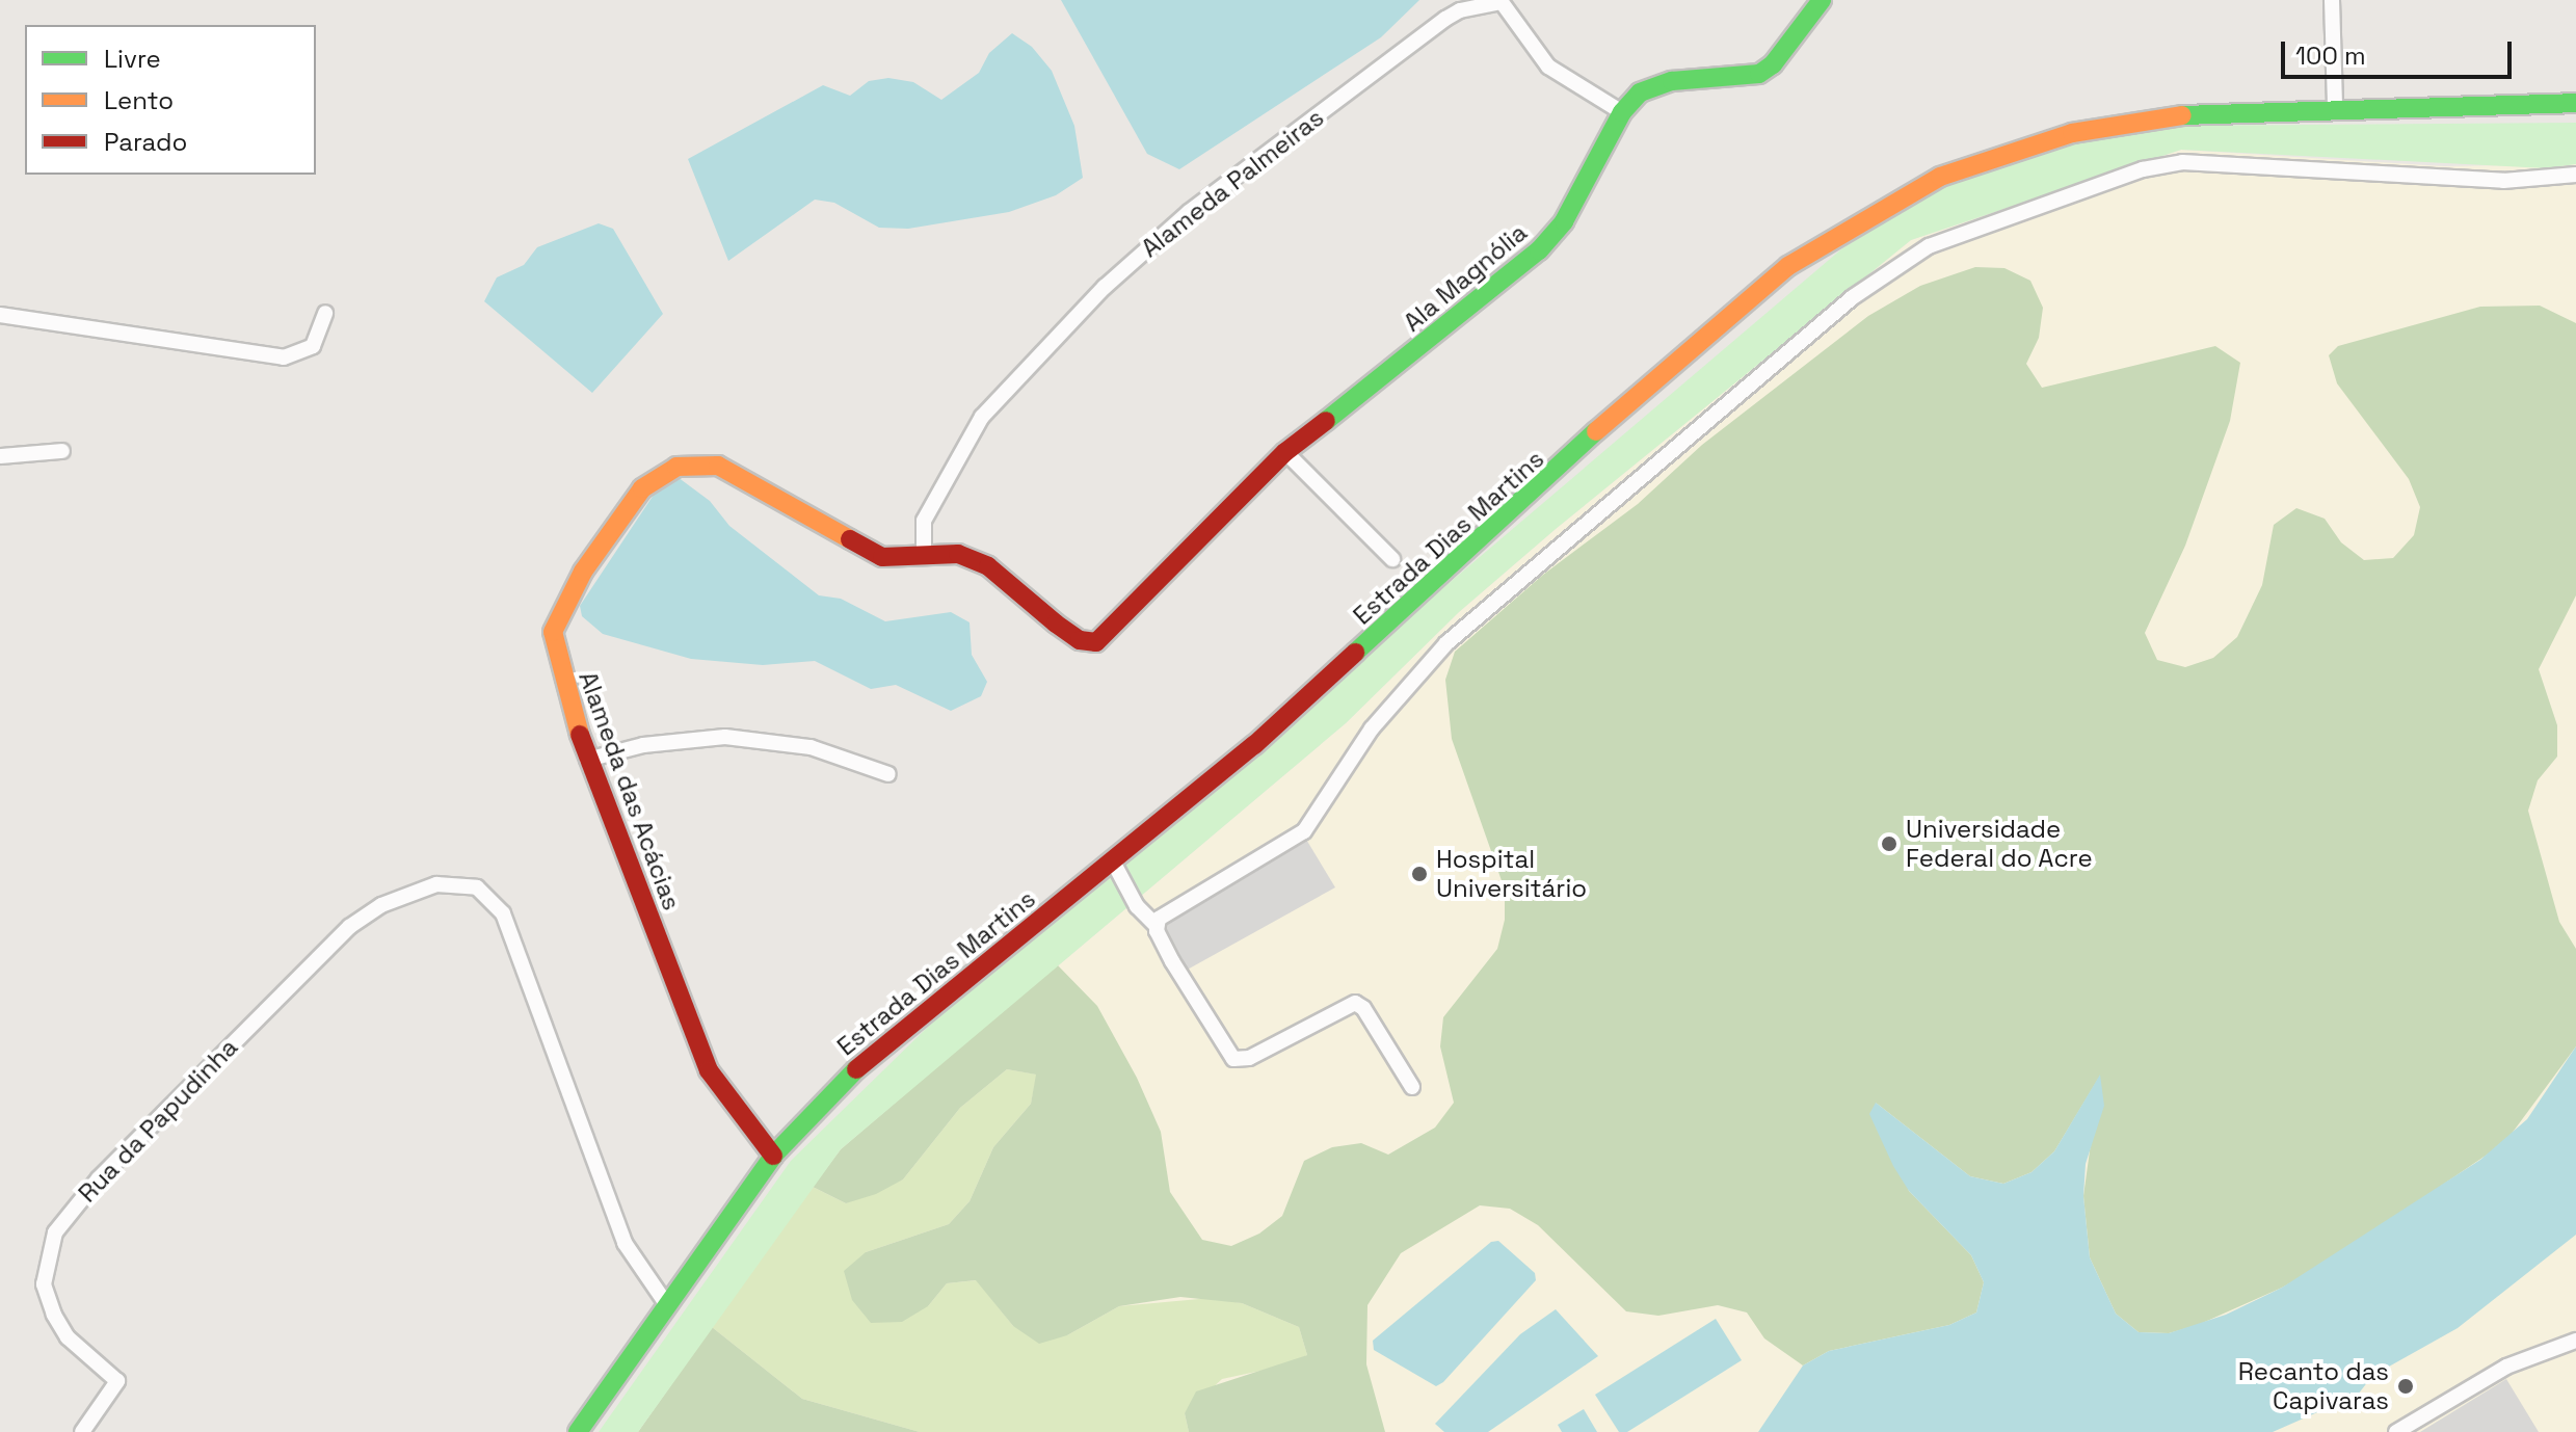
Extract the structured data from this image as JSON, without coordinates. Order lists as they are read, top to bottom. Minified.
{"streets":{"street":["Alameda Palmeiras","Ala Magnólia","Estrada Dias Martins","Alameda das Acácias","Rua da Papudinha"]},"crossings":[["Alameda Palmeiras","Ala Magnólia"],["Alameda Palmeiras","Alameda das Acácias"],["Ala Magnólia","Alameda das Acácias"],["Estrada Dias Martins","Alameda das Acácias"],["Estrada Dias Martins","Rua da Papudinha"]],"places":["Universidade Federal do Acre","Hospital Universitário","Recanto das Capivaras"],"legend":["Livre","Lento","Parado"],"scale_bar":"100 m"}
